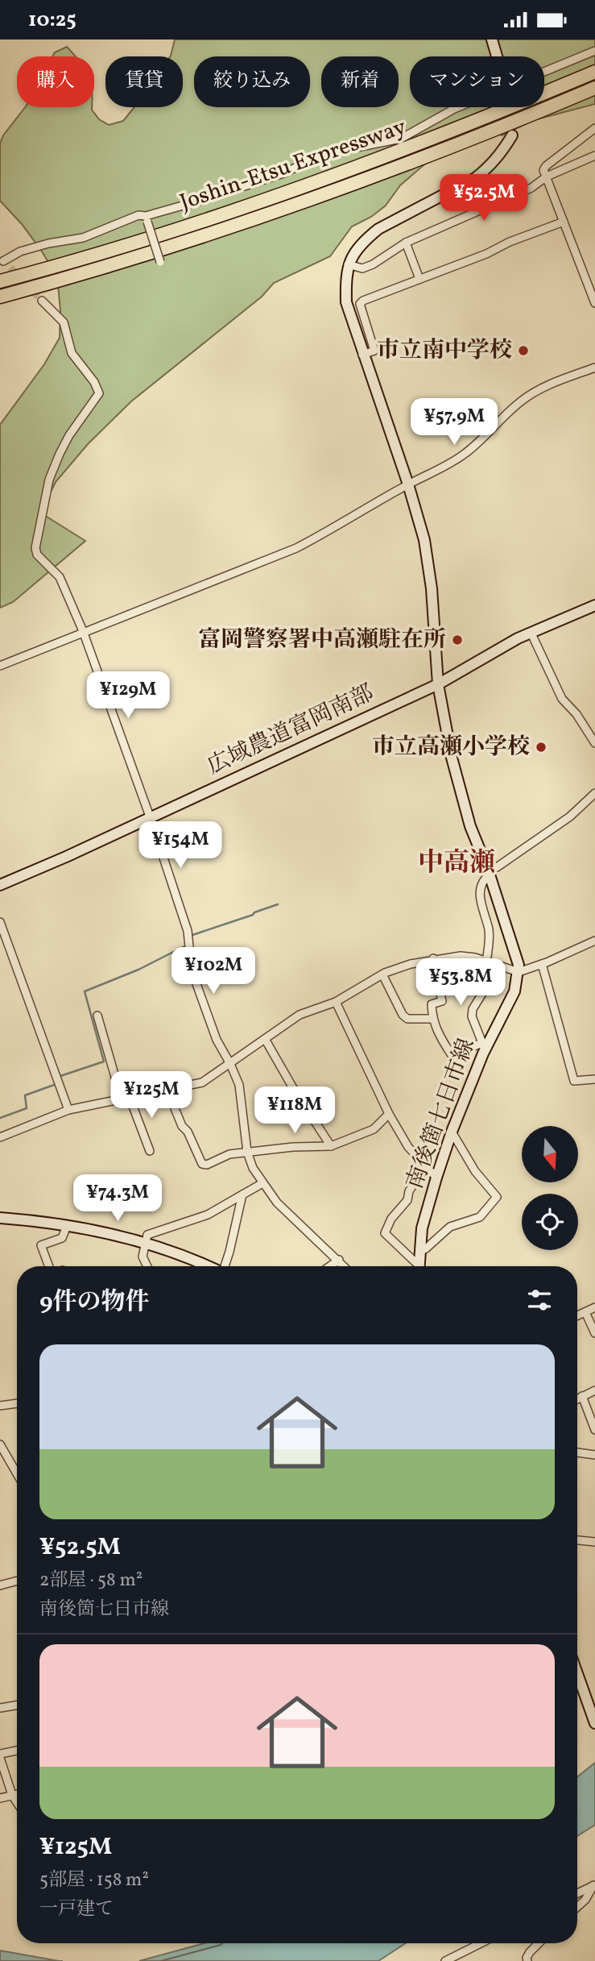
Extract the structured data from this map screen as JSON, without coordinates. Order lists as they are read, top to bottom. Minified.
{"streets":{"highway":["Joshin-Etsu Expressway"],"main road":["広域農道富岡南部","南後箇七日市線"]},"crossings":[["広域農道富岡南部","南後箇七日市線"]],"districts":["中高瀬"],"places":["市立南中学校","富岡警察署中高瀬駐在所","市立高瀬小学校"],"north":"bottom","page":{"status":"10:25","chip":["購入","賃貸","絞り込み","新着","マンション"],"price":["¥52.5M","¥57.9M","¥129M","¥154M","¥102M","¥53.8M","¥125M","¥118M","¥74.3M"],"heading":"9件の物件","list":[{"name":"¥52.5M","note":"2部屋 · 58 m² · 南後箇七日市線"},{"name":"¥125M","note":"5部屋 · 158 m² · 一戸建て"}]}}
